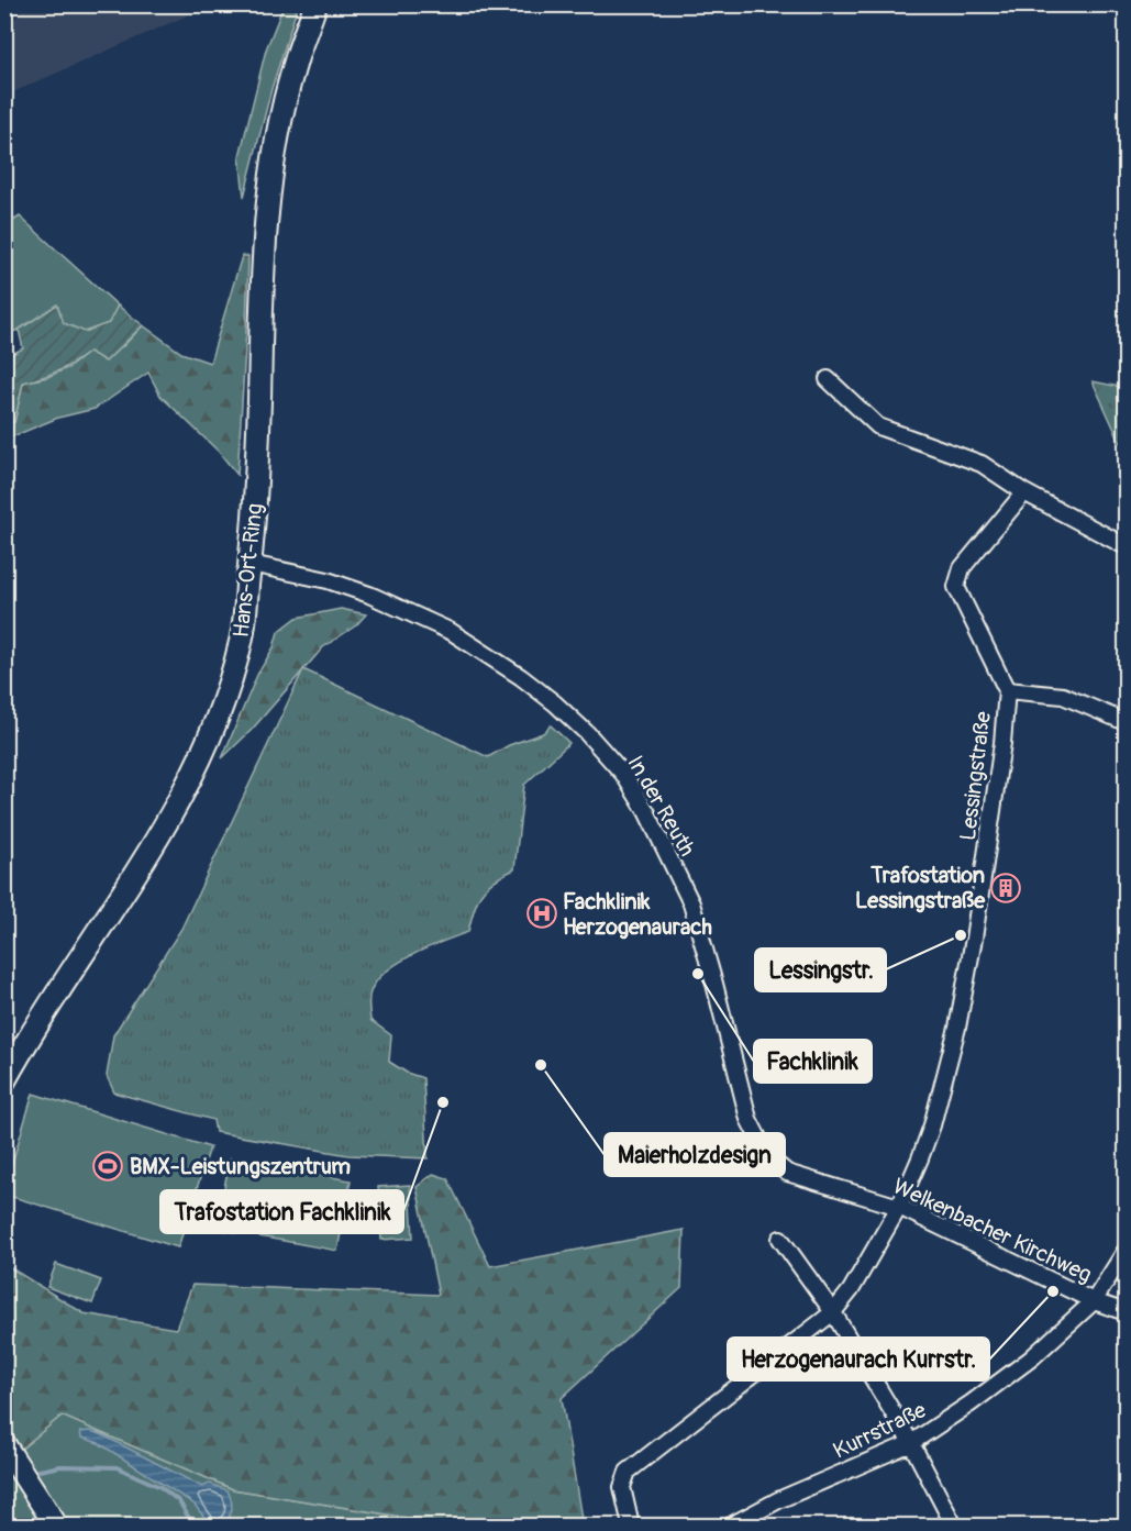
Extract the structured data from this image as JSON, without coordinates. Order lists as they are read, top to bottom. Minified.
{"streets":{"main road":["Hans-Ort-Ring"],"street":["Lessingstraße","In der Reuth","Welkenbacher Kirchweg","Kurrstraße"]},"crossings":[["Hans-Ort-Ring","In der Reuth"],["Lessingstraße","Welkenbacher Kirchweg"],["In der Reuth","Welkenbacher Kirchweg"],["Welkenbacher Kirchweg","Kurrstraße"]],"places":{"building":["Trafostation Lessingstraße"],"hospital":["Fachklinik Herzogenaurach"],"other":["Lessingstr.","Fachklinik","Maierholzdesign","Trafostation Fachklinik","Herzogenaurach Kurrstr."],"sports":["BMX-Leistungszentrum"]}}
